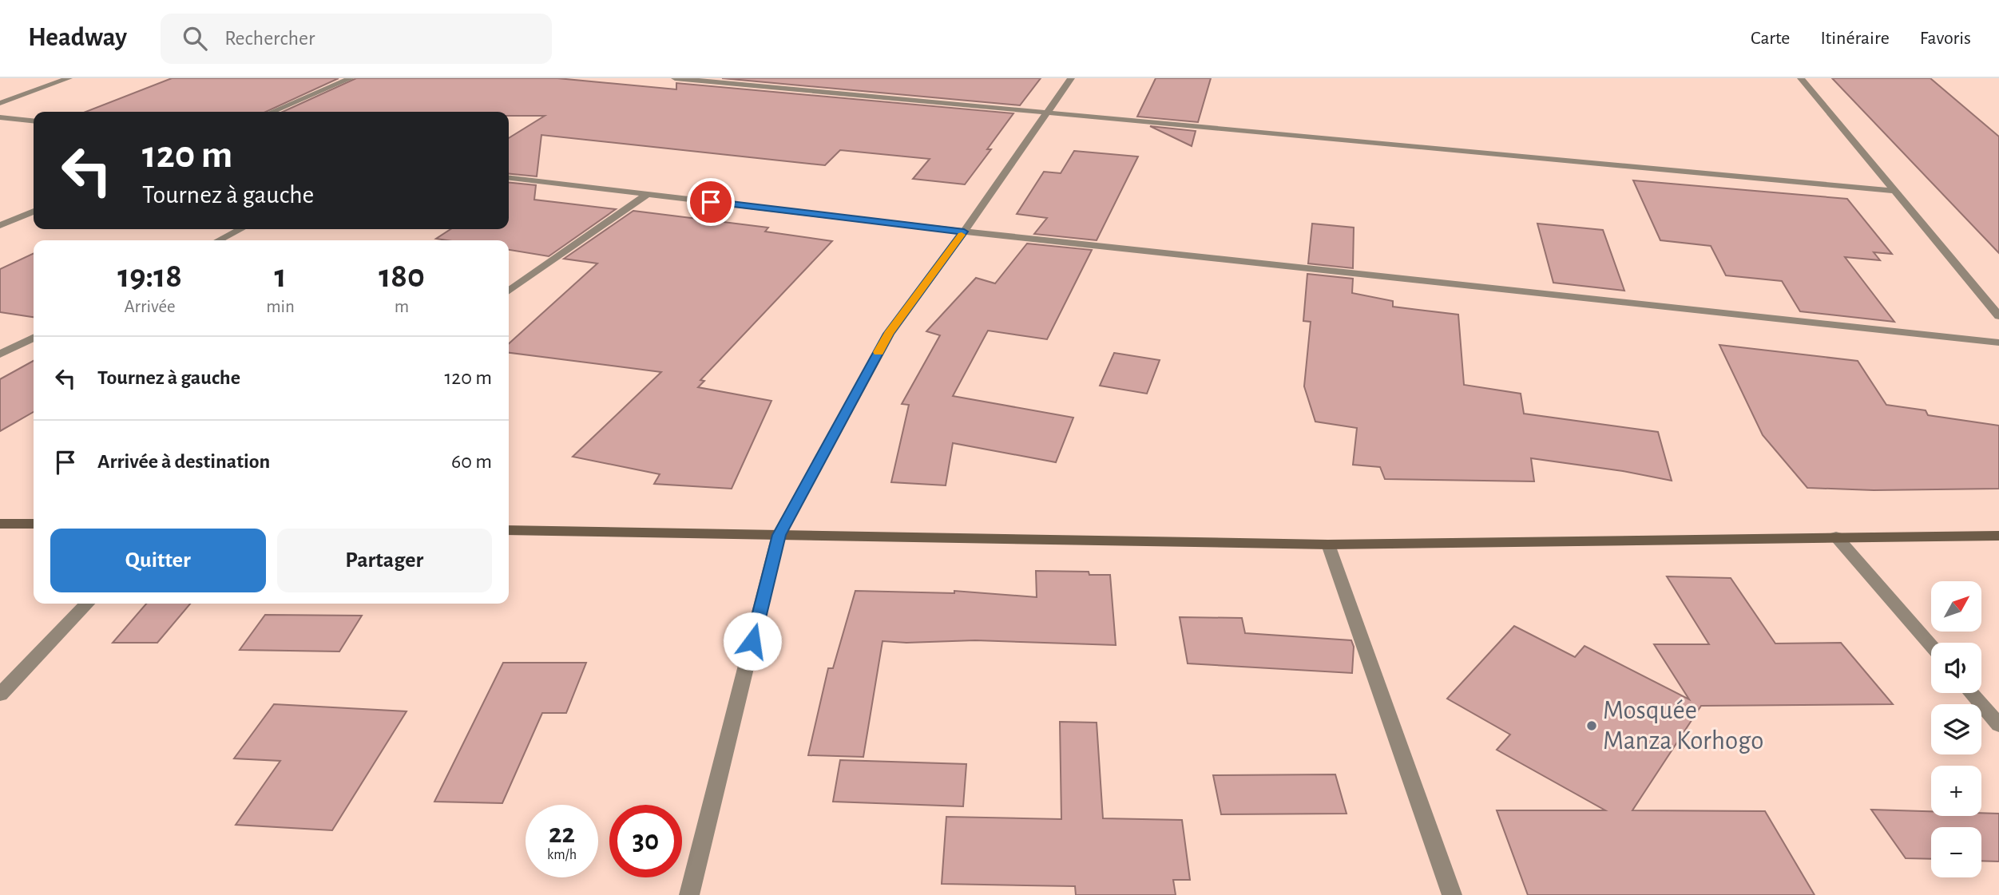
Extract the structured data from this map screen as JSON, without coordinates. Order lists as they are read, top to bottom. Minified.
{"places":["Mosquée Manza Korhogo"],"north":"top right","page":{"header":"Headway","search":"Rechercher","nav":["Carte","Itinéraire","Favoris"],"turn":["120 m","Tournez à gauche"],"eta":["19:18","Arrivée","1","min","180","m"],"list":[{"name":"Tournez à gauche","value":"120 m"},{"name":"Arrivée à destination","value":"60 m"}],"buttons":["Quitter","Partager"],"map_buttons":["+","−"],"speed":"22 km/h","limit":"30"}}
